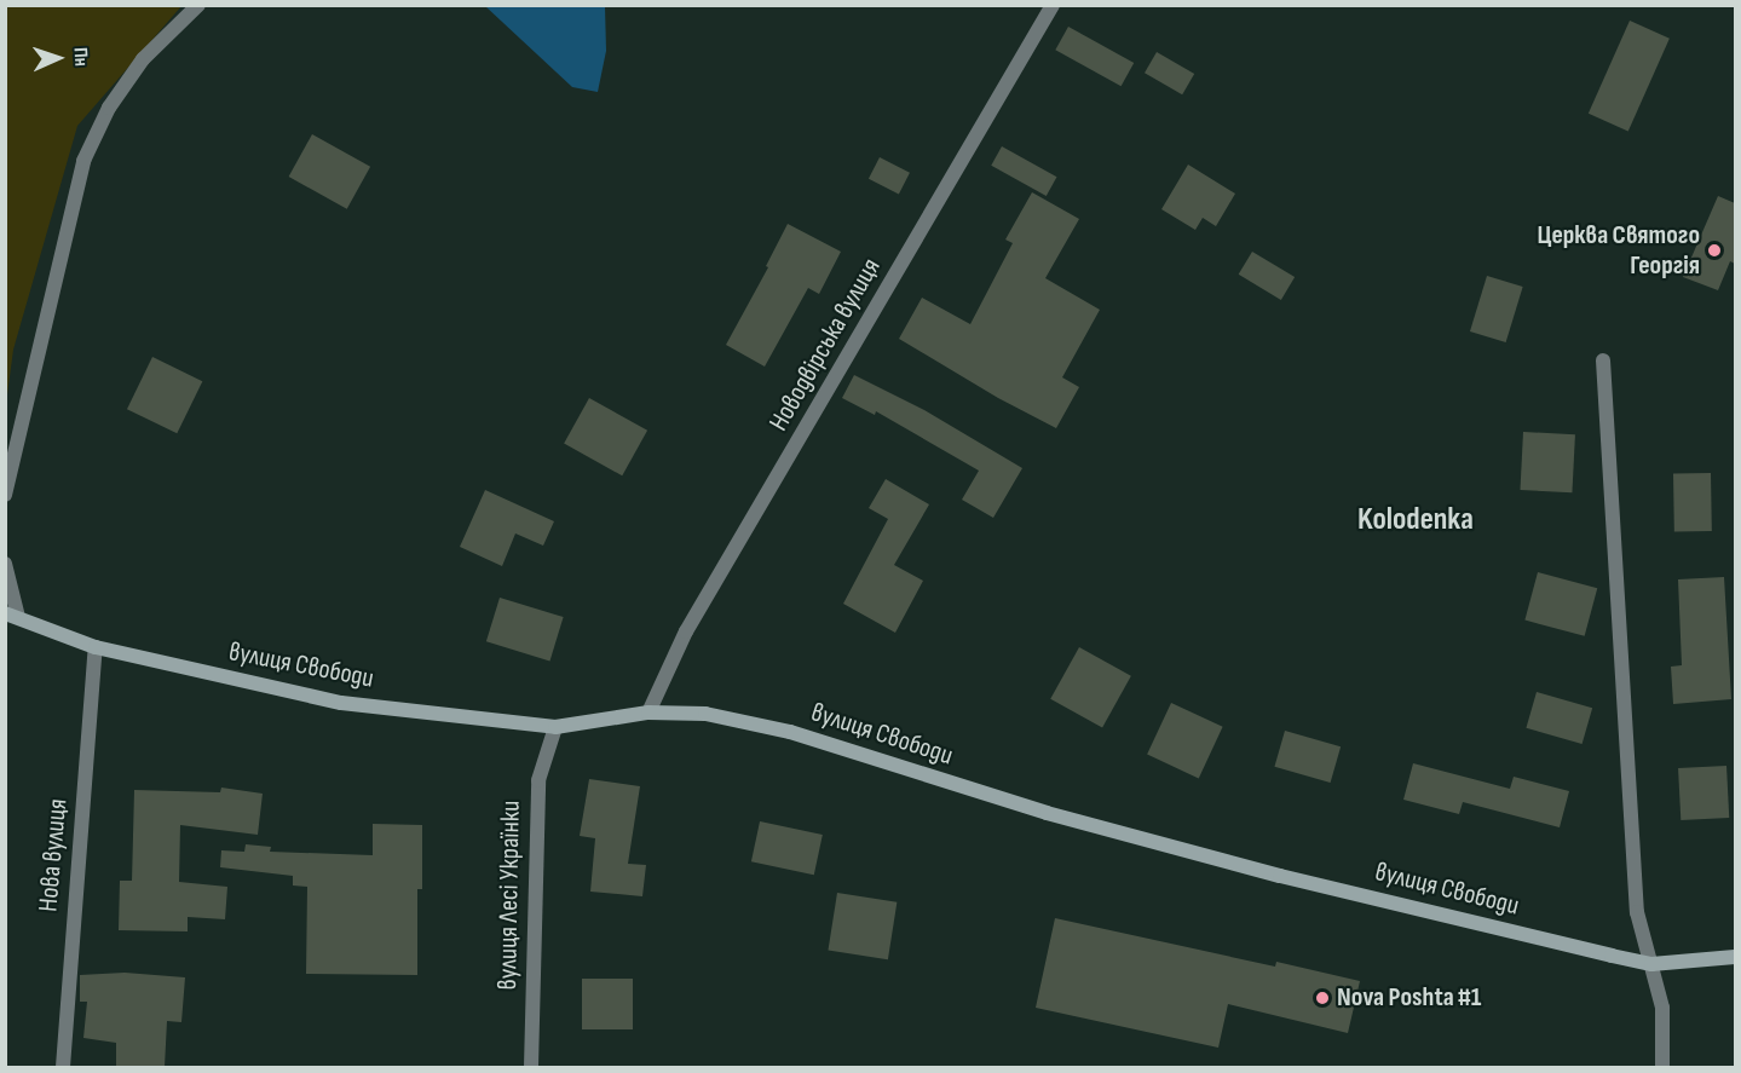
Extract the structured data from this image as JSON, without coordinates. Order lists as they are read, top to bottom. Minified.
{"streets":{"main road":["вулиця Свободи"],"street":["Новодвірська вулиця","Нова вулиця","вулиця Лесі Українки"]},"crossings":[["Новодвірська вулиця","вулиця Свободи"],["вулиця Свободи","Нова вулиця"],["вулиця Свободи","вулиця Лесі Українки"]],"districts":["Kolodenka"],"places":["Церква Святого Георгія","Nova Poshta #1"],"north":"right"}
